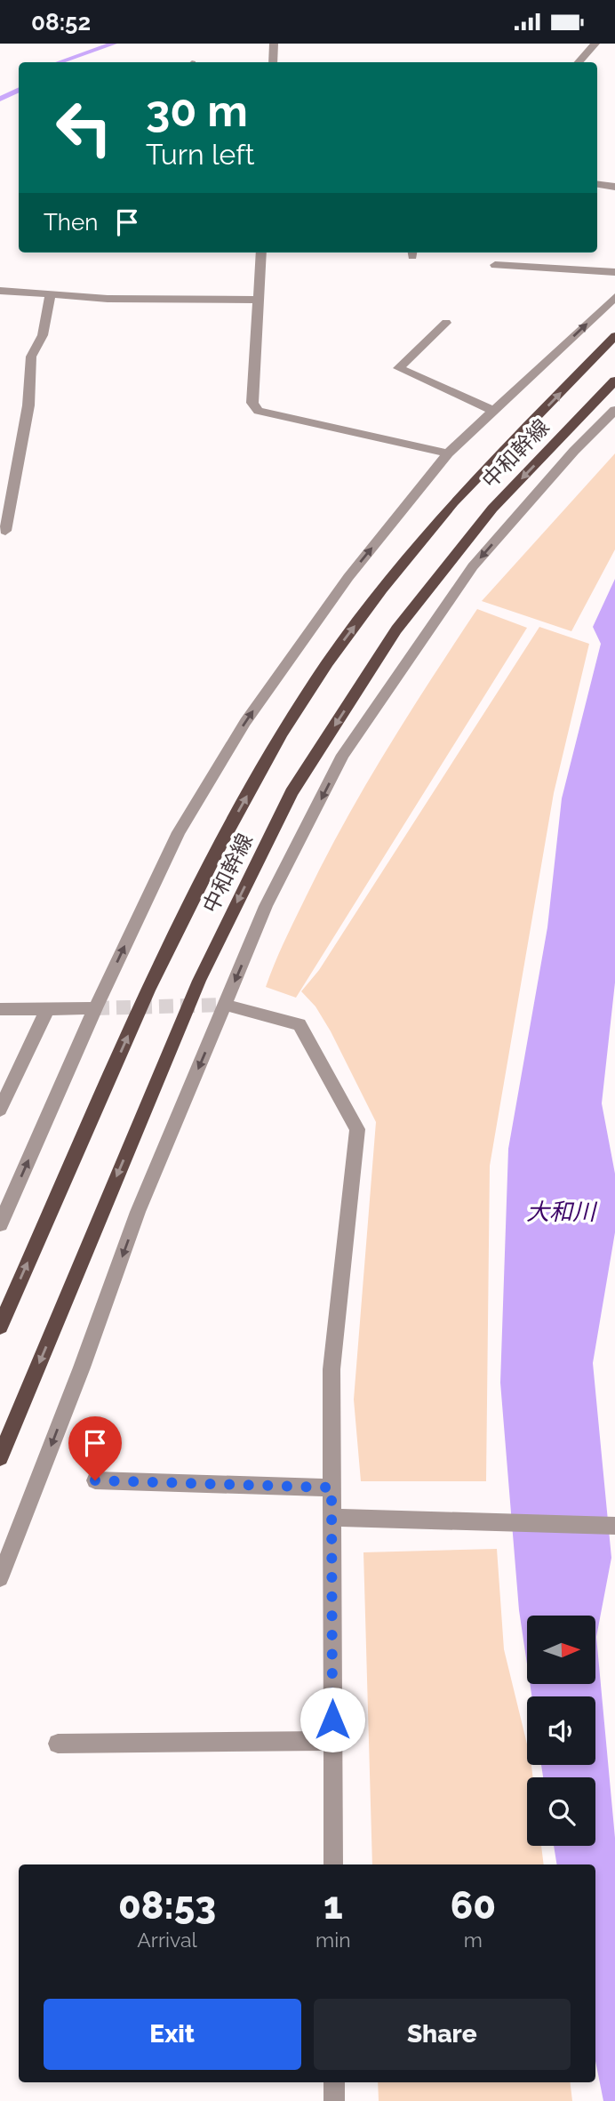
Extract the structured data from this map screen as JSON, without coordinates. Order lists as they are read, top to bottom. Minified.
{"streets":{"main road":["中和幹線"]},"water":["大和川"],"north":"right","page":{"status":"08:52","turn":["30 m","Turn left"],"then":"Then","eta":["08:53","Arrival","1","min","60","m"],"buttons":["Exit","Share"]}}
